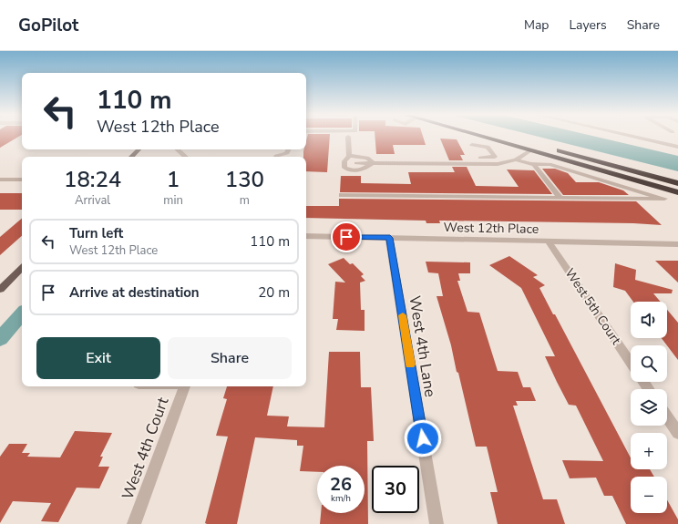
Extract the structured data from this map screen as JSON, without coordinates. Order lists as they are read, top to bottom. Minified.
{"streets":{"street":["West 12th Place","West 5th Court","West 4th Lane","West 4th Court"]},"crossings":[["West 12th Place","West 5th Court"],["West 12th Place","West 4th Lane"]],"page":{"header":"GoPilot","nav":["Map","Layers","Share"],"turn":["110 m","West 12th Place"],"eta":["18:24","Arrival","1","min","130","m"],"list":[{"name":"Turn left","note":"West 12th Place","value":"110 m"},{"name":"Arrive at destination","value":"20 m"}],"map_buttons":["+","−"],"buttons":["Exit","Share"],"speed":"26 km/h","limit":"30"}}
